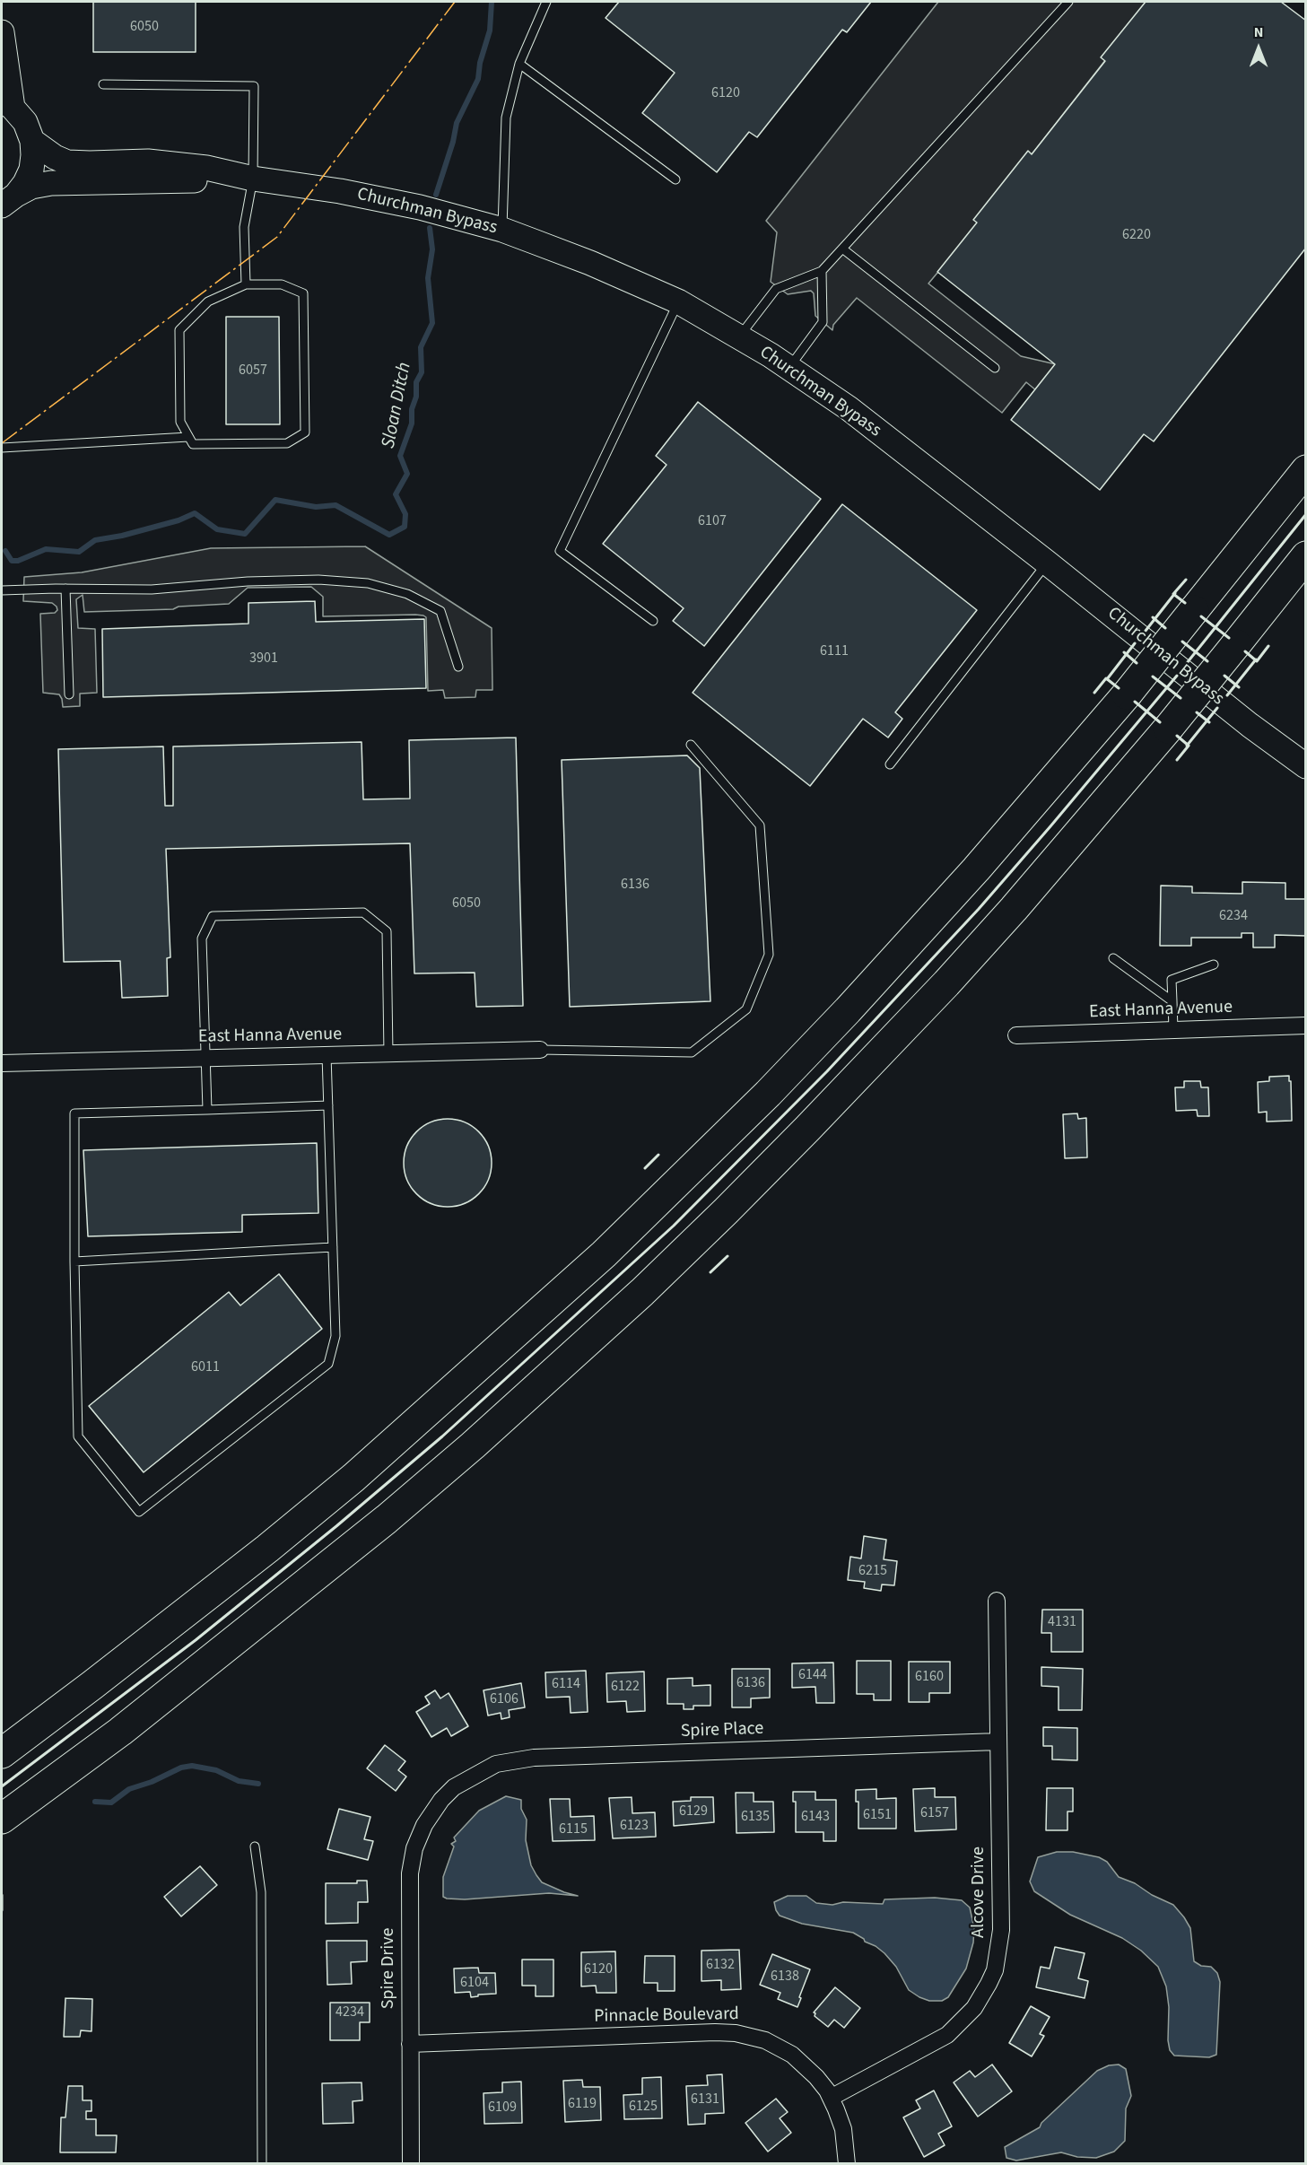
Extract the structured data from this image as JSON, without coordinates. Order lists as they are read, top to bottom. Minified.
{"streets":{"street":["Churchman Bypass","East Hanna Avenue","Spire Place","Alcove Drive","Spire Drive","Pinnacle Boulevard"]},"crossings":[["Spire Place","Alcove Drive"],["Spire Place","Spire Drive"],["Alcove Drive","Pinnacle Boulevard"],["Spire Drive","Pinnacle Boulevard"]],"water":["Sloan Ditch"],"house_numbers":["6050","6120","6220","6057","6107","6111","3901","6136","6050","6234","6011","6215","4131","6144","6160","6136","6114","6122","6106","6129","6157","6151","6135","6143","6123","6115","6132","6120","6138","6104","4234","6131","6119","6125","6109"],"north":"top"}
